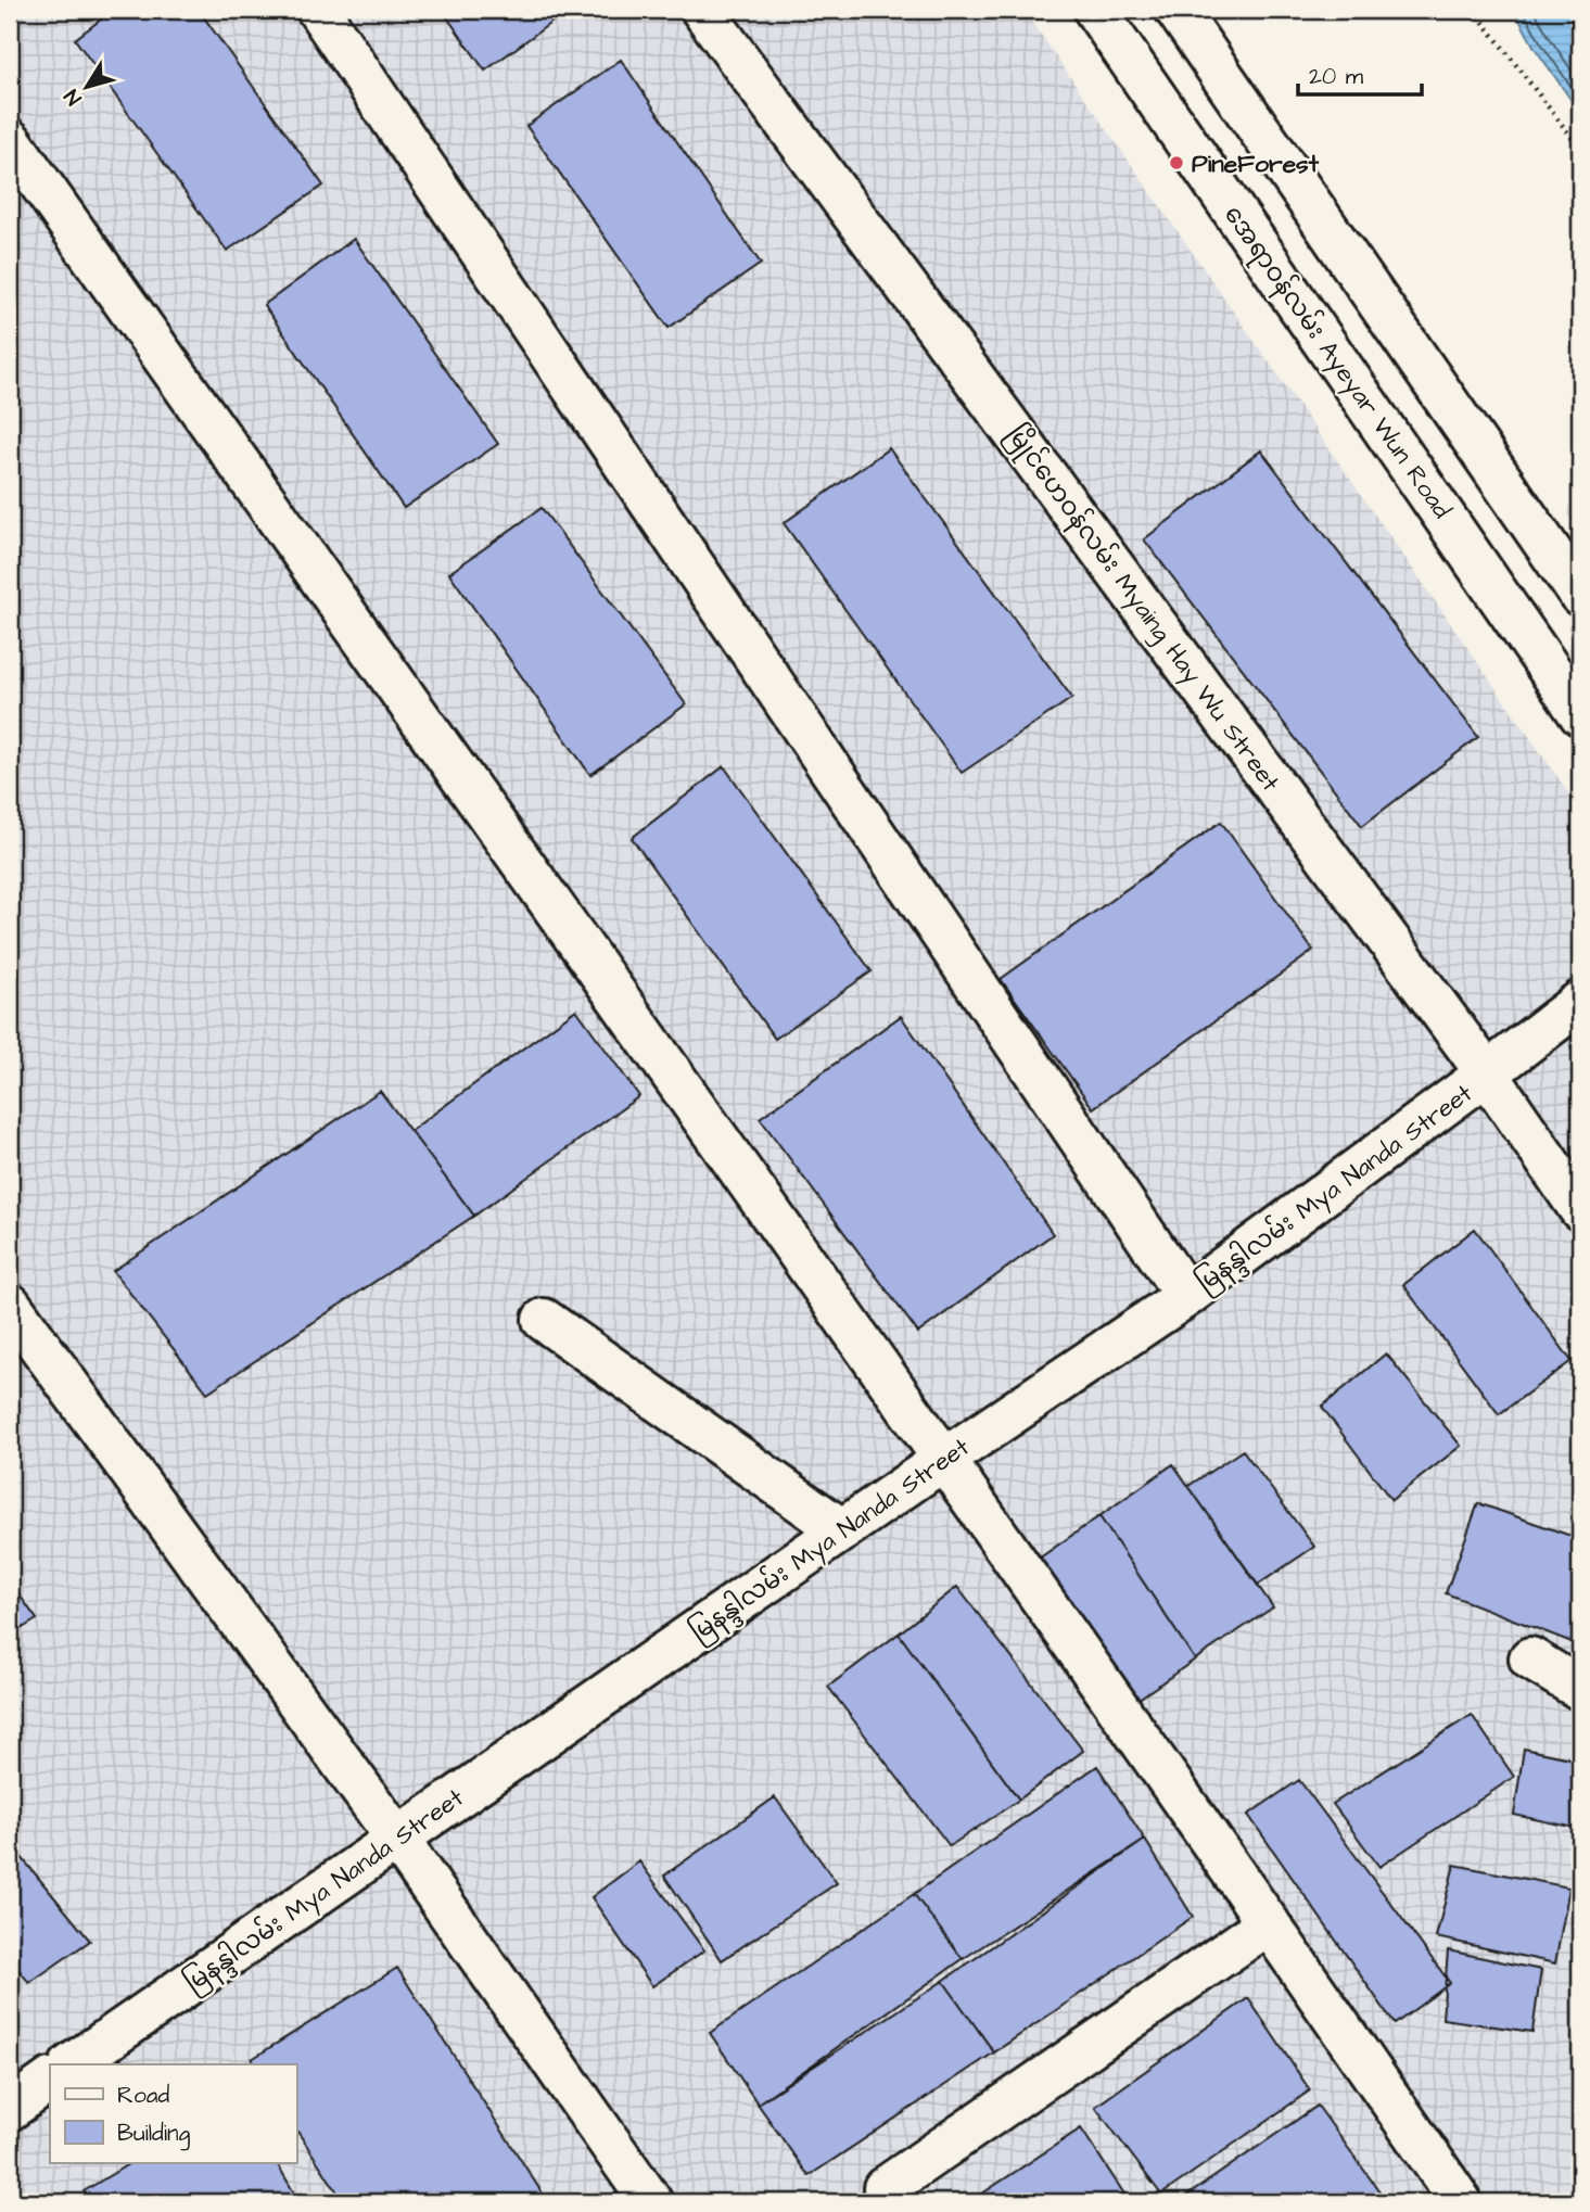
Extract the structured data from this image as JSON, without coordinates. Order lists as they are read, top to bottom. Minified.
{"streets":{"street":["အေရာဝန်လမ်း Ayeyar Wun Road","မြိုင်ဟေဝန်လမ်း Myaing Hay Wu Street","မြနန္ဒါလမ်း Mya Nanda Street"]},"crossings":[["မြိုင်ဟေဝန်လမ်း Myaing Hay Wu Street","မြနန္ဒါလမ်း Mya Nanda Street"]],"places":["PineForest"],"legend":["Road","Building"],"scale_bar":"20 m","north":"bottom left"}
